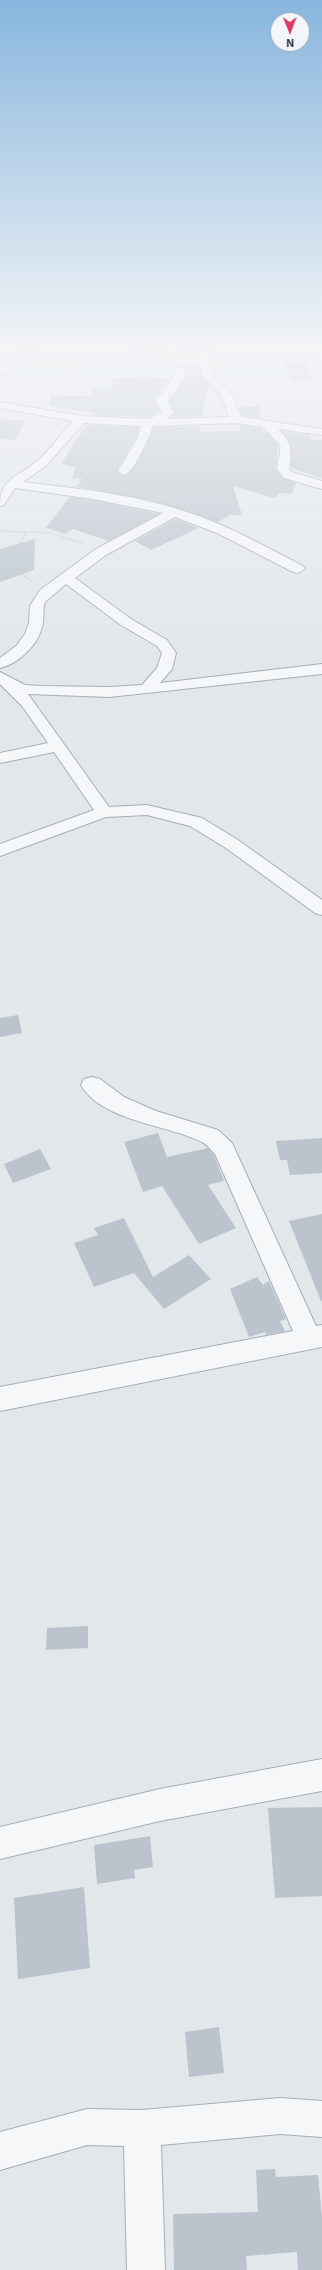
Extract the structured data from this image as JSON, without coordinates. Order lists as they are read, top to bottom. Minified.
{"north":"bottom"}
